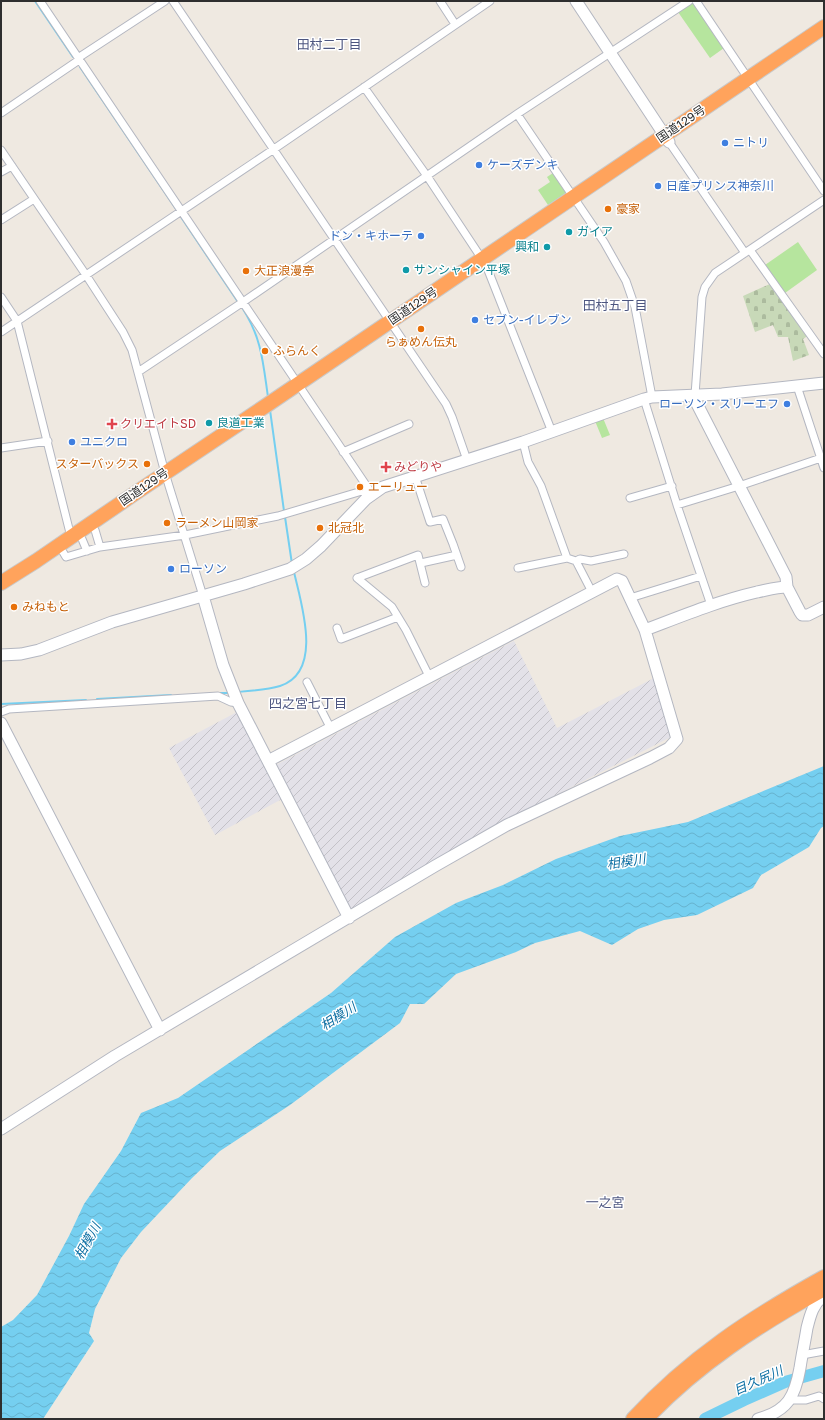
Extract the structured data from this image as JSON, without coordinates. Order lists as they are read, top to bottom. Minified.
{"streets":{"highway":["国道129号"]},"districts":["田村二丁目","田村五丁目","四之宮七丁目","一之宮"],"water":["相模川","目久尻川"],"places":{"other":["ニトリ","ケーズデンキ","日産プリンス神奈川","豪家","ガイア","ドン・キホーテ","興和","サンシャイン平塚","大正浪漫亭","セブン-イレブン","らぁめん伝丸","ふらんく","ローソン・スリーエフ","良道工業","ユニクロ","スターバックス","エーリュー","ラーメン山岡家","北冠北","ローソン","みねもと"],"health":["クリエイトSD","みどりや"]}}
